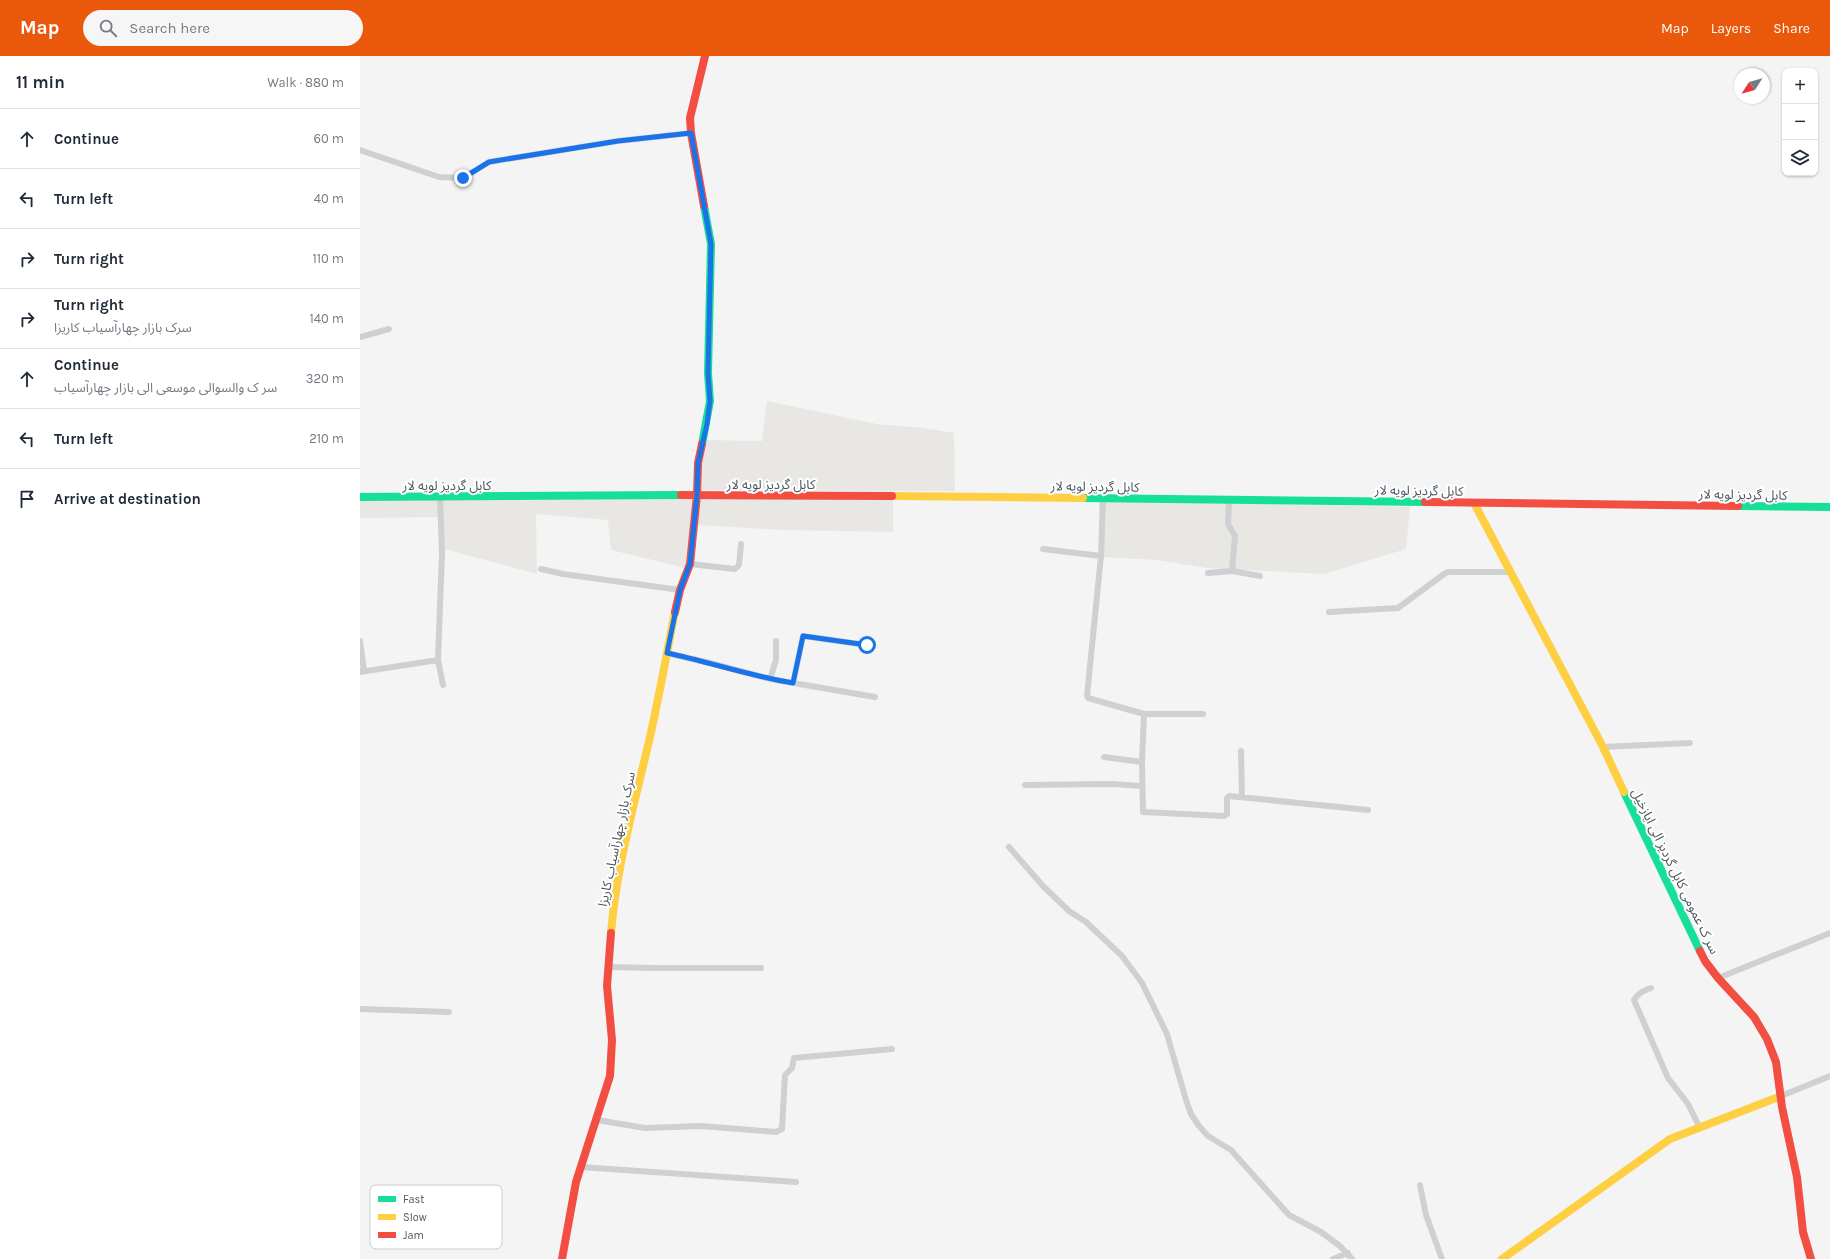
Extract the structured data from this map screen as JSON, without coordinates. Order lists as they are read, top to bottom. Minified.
{"streets":{"main road":["کابل گردیز لویه لار","سرک بازار چهارآسیاب کاریزا","سر ک عمومی کابل گردیز الی ایازخیل"]},"crossings":[["کابل گردیز لویه لار","سرک بازار چهارآسیاب کاریزا"],["کابل گردیز لویه لار","سر ک عمومی کابل گردیز الی ایازخیل"]],"legend":["Fast","Slow","Jam"],"north":"bottom left","page":{"header":"Map","search":"Search here","nav":["Map","Layers","Share"],"heading":["11 min","Walk · 880 m"],"map_buttons":["+","−"],"list":[["Continue","60 m"],["Turn left","40 m"],["Turn right","110 m"],["Turn right","سرک بازار چهارآسیاب کاریزا","140 m"],["Continue","سر ک والسوالی موسعی الی بازار چهارآسیاب","320 m"],["Turn left","210 m"],"Arrive at destination"]}}
